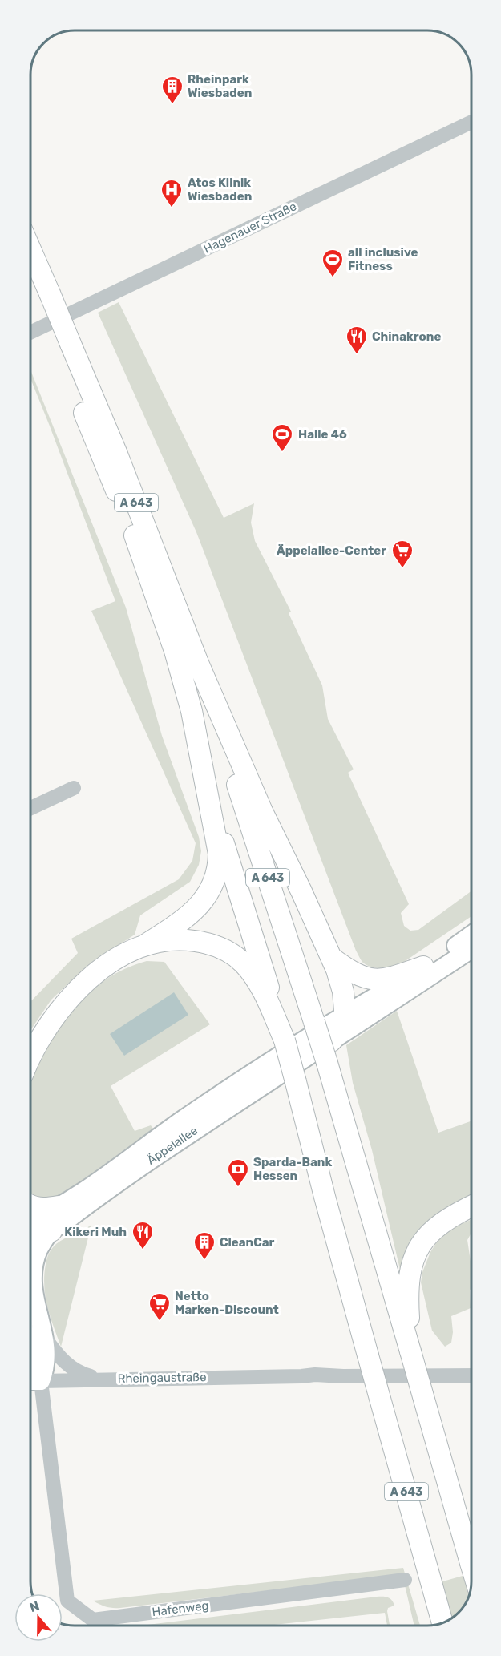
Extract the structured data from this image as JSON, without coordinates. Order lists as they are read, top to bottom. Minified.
{"streets":{"highway":["A 643"],"main road":["Äppelallee","Rheingaustraße"],"street":["Hagenauer Straße","Hafenweg"]},"crossings":[["Äppelallee","Rheingaustraße"],["Äppelallee","Hafenweg"],["Rheingaustraße","Hafenweg"]],"places":{"building":["Rheinpark Wiesbaden","CleanCar"],"hospital":["Atos Klinik Wiesbaden"],"sports":["all inclusive Fitness","Halle 46"],"restaurant":["Chinakrone","Kikeri Muh"],"supermarket":["Äppelallee-Center","Netto Marken-Discount"],"bank":["Sparda-Bank Hessen"]},"north":"top"}
